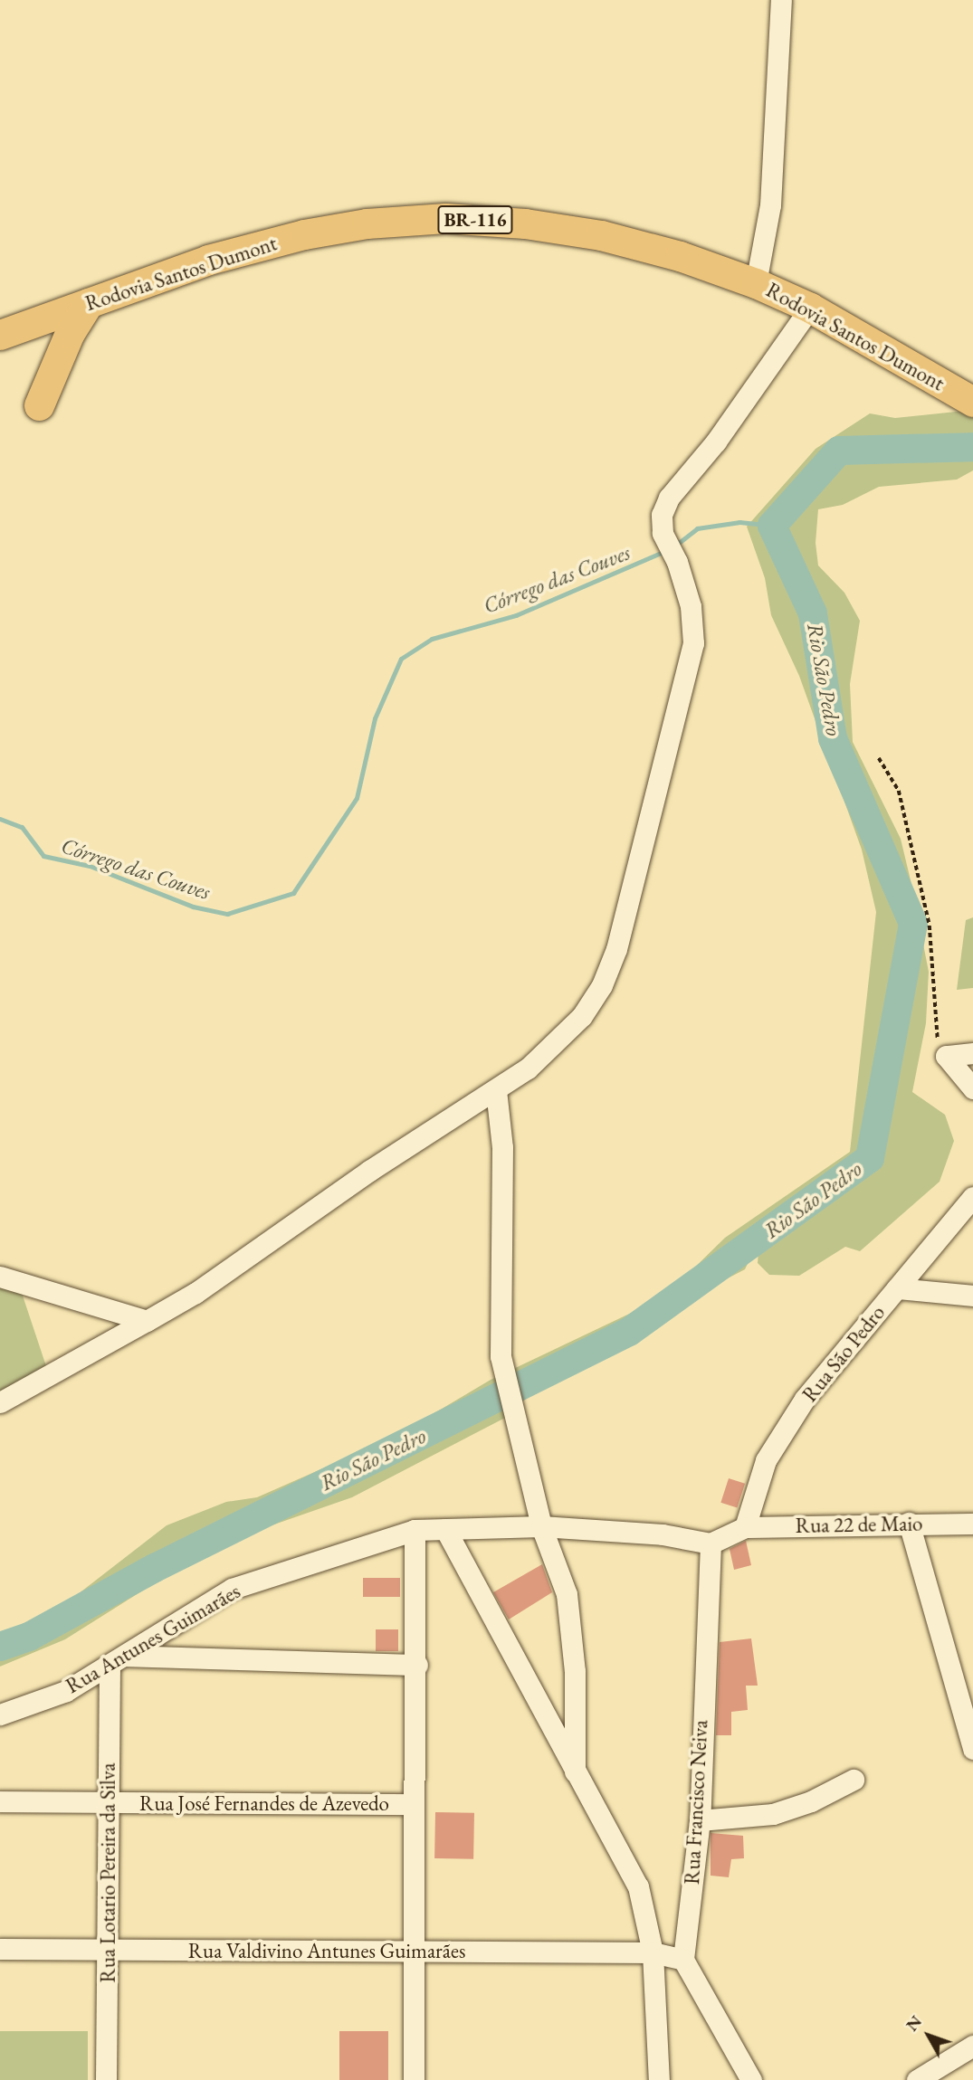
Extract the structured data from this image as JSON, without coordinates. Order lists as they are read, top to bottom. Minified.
{"streets":{"highway":["BR-116","Rodovia Santos Dumont"],"street":["Rua São Pedro","Rua 22 de Maio","Rua Antunes Guimarães","Rua Francisco Neiva","Rua José Fernandes de Azevedo","Rua Lotario Pereira da Silva","Rua Valdivino Antunes Guimarães"]},"crossings":[["Rua São Pedro","Rua 22 de Maio"],["Rua Antunes Guimarães","Rua Francisco Neiva"],["Rua Antunes Guimarães","Rua Lotario Pereira da Silva"],["Rua Francisco Neiva","Rua Valdivino Antunes Guimarães"],["Rua José Fernandes de Azevedo","Rua Lotario Pereira da Silva"],["Rua Lotario Pereira da Silva","Rua Valdivino Antunes Guimarães"]],"water":["Córrego das Couves","Rio São Pedro"],"north":"top left"}
